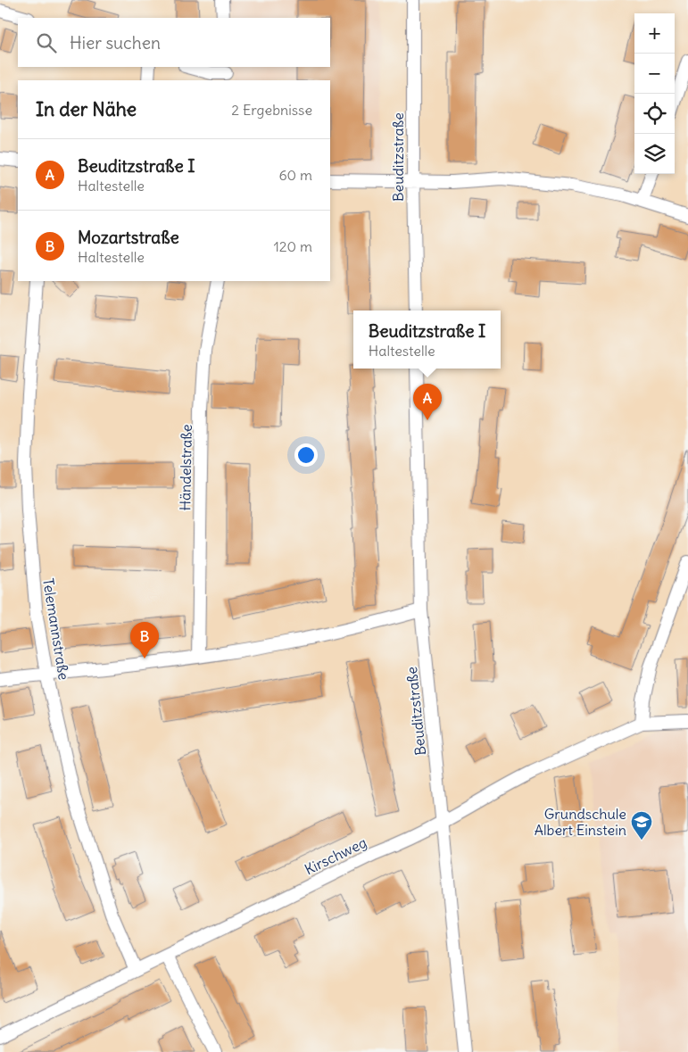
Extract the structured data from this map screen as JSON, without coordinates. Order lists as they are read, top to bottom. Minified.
{"streets":{"street":["Beuditzstraße","Händelstraße","Telemannstraße","Kirschweg"]},"crossings":[["Beuditzstraße","Kirschweg"],["Telemannstraße","Kirschweg"]],"places":{"school or university":["Grundschule Albert Einstein"]},"page":{"map_buttons":["+","−"],"search":"Hier suchen","heading":["In der Nähe","2 Ergebnisse"],"list":[{"mark":"A","name":"Beuditzstraße I","note":"Haltestelle","value":"60 m"},{"mark":"B","name":"Mozartstraße","note":"Haltestelle","value":"120 m"}],"popup":["Beuditzstraße I","Haltestelle"],"pins":["A","B"]}}
